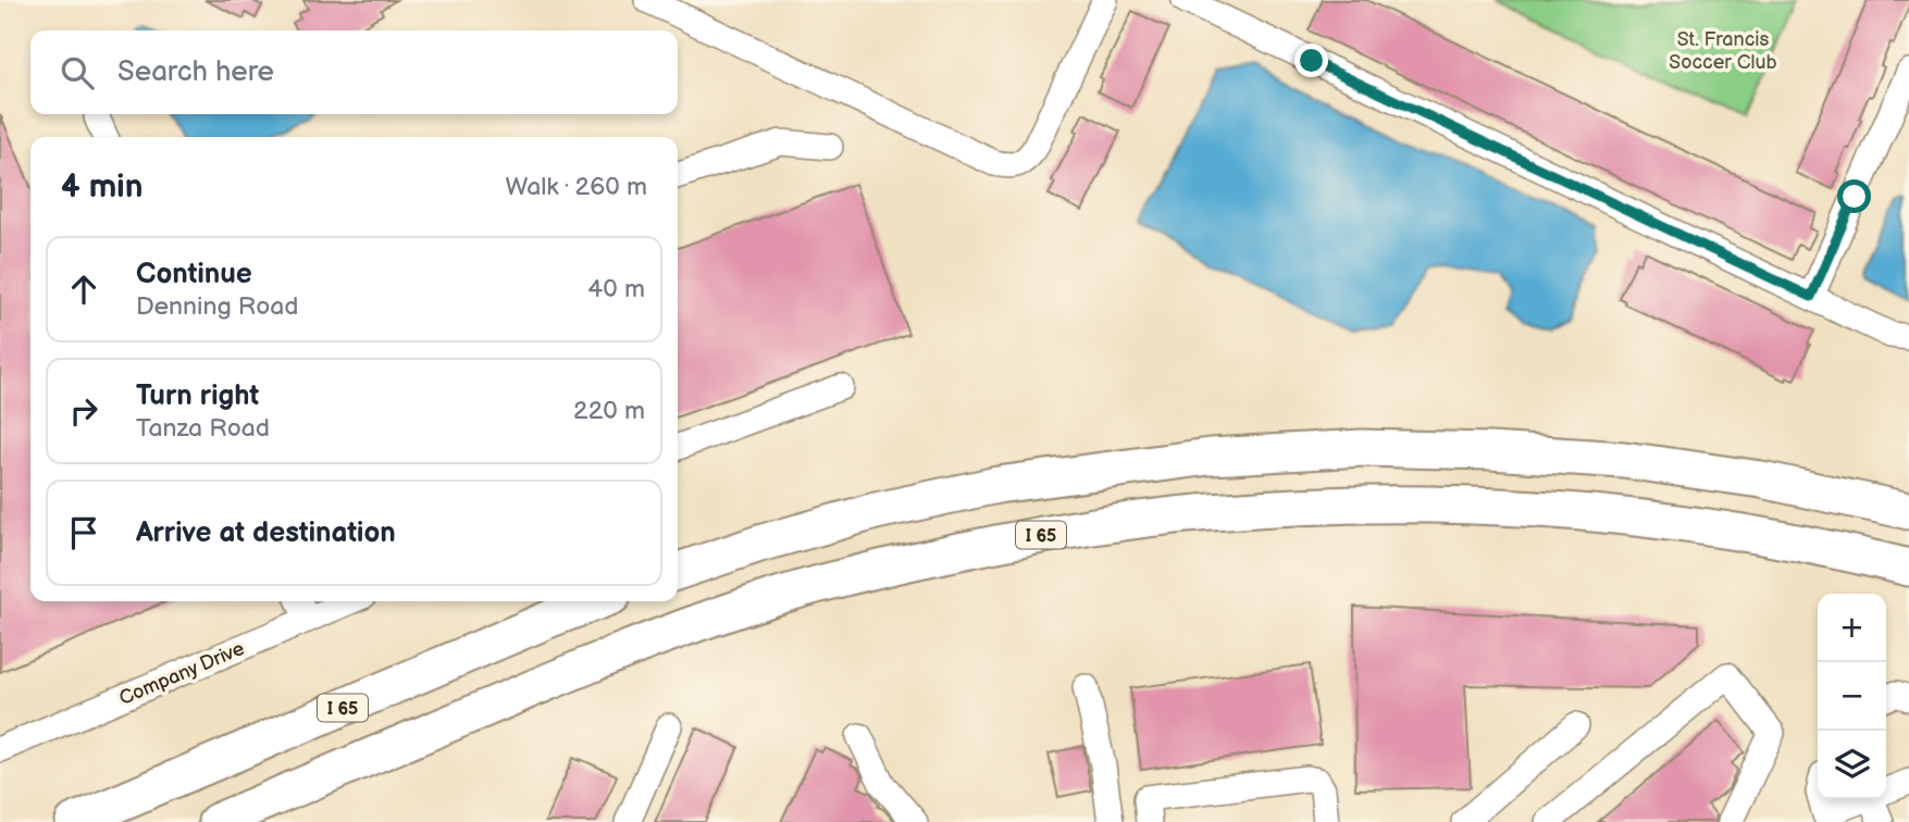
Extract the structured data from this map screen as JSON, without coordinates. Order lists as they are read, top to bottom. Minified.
{"streets":{"highway":["I 65"],"street":["Company Drive"]},"parks":["St. Francis Soccer Club"],"page":{"search":"Search here","heading":["4 min","Walk · 260 m"],"list":[["Continue","Denning Road","40 m"],["Turn right","Tanza Road","220 m"],"Arrive at destination"],"map_buttons":["+","−"]}}
